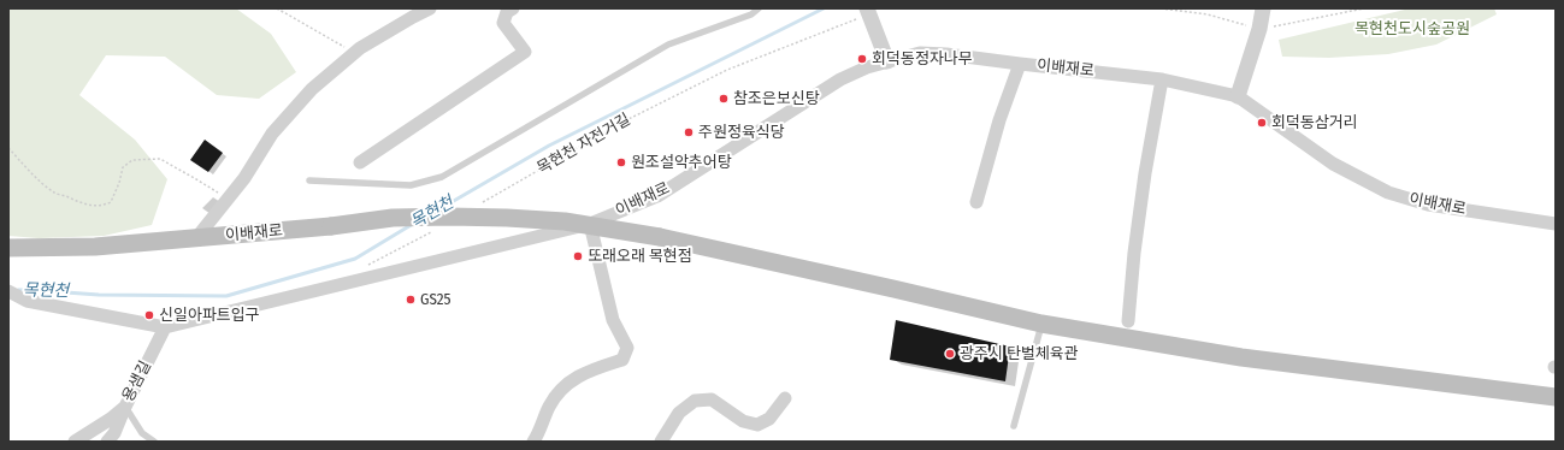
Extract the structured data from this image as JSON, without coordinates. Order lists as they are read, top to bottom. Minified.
{"streets":{"main road":["이배재로"],"street":["용샘길"],"path":["목현천 자전거길"]},"crossings":[["이배재로","용샘길"]],"water":["목현천"],"parks":["목현천도시숲공원"],"places":["회덕동정자나무","참조은보신탕","회덕동삼거리","주원정육식당","원조설악추어탕","또래오래 목현점","GS25","신일아파트입구","광주시 탄벌체육관"]}
